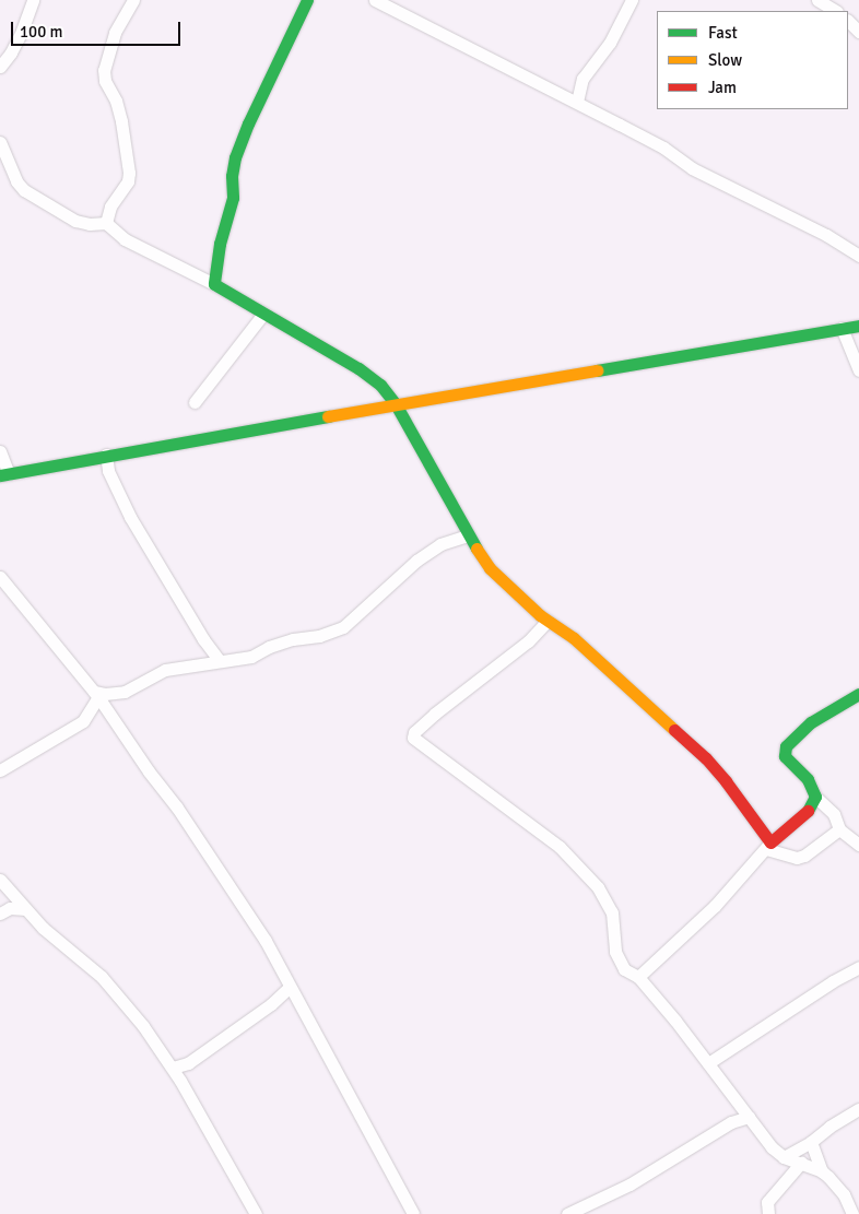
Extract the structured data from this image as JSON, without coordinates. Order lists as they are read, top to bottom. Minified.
{"legend":["Fast","Slow","Jam"],"scale_bar":"100 m"}
